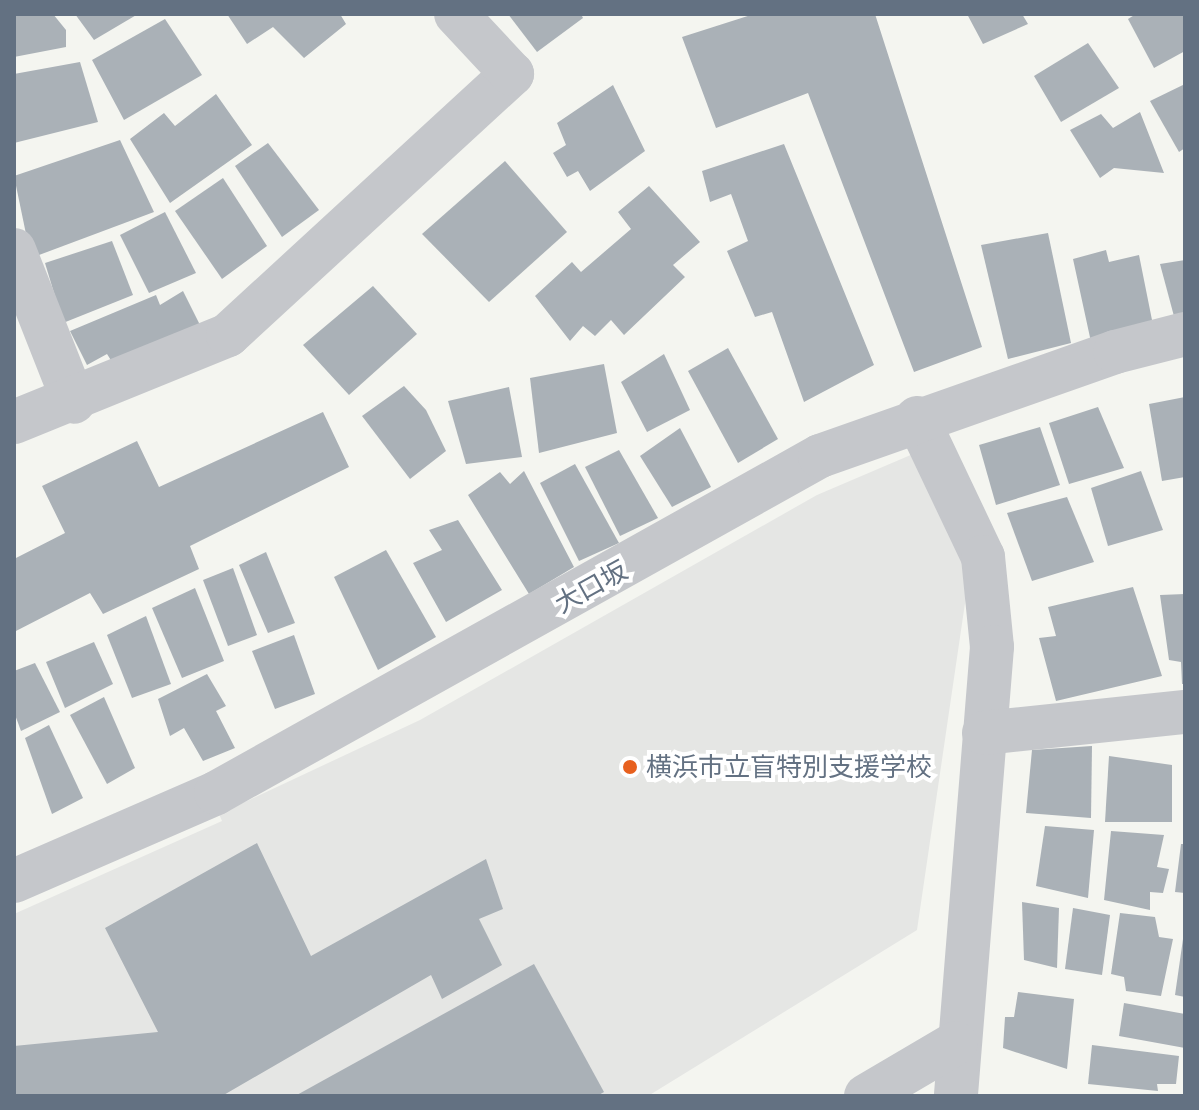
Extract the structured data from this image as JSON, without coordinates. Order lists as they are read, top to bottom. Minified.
{"streets":{"street":["大口坂"]},"places":["横浜市立盲特別支援学校"]}
